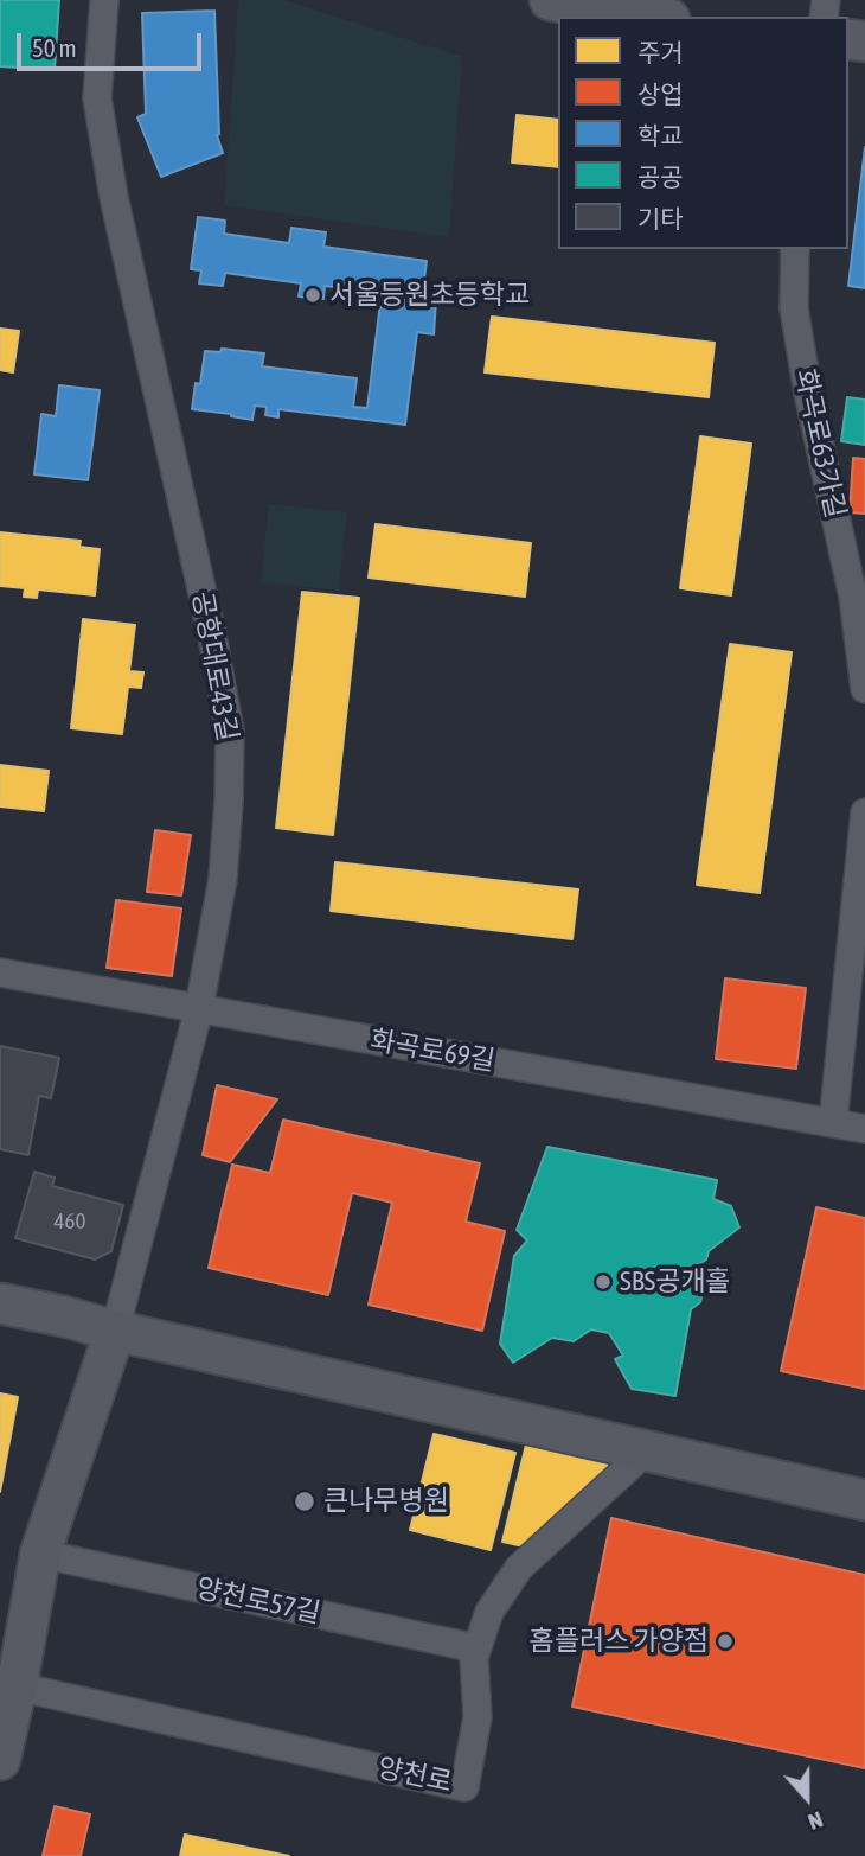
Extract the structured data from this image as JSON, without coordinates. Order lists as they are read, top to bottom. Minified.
{"streets":{"street":["화곡로63가길","공항대로43길","화곡로69길","양천로57길","양천로"]},"crossings":[["공항대로43길","화곡로69길"],["양천로57길","양천로"]],"places":["서울등원초등학교","SBS공개홀","큰나무병원","홈플러스 가양점"],"house_numbers":["460"],"legend":["주거","상업","학교","공공","기타"],"scale_bar":"50 m","north":"bottom"}
